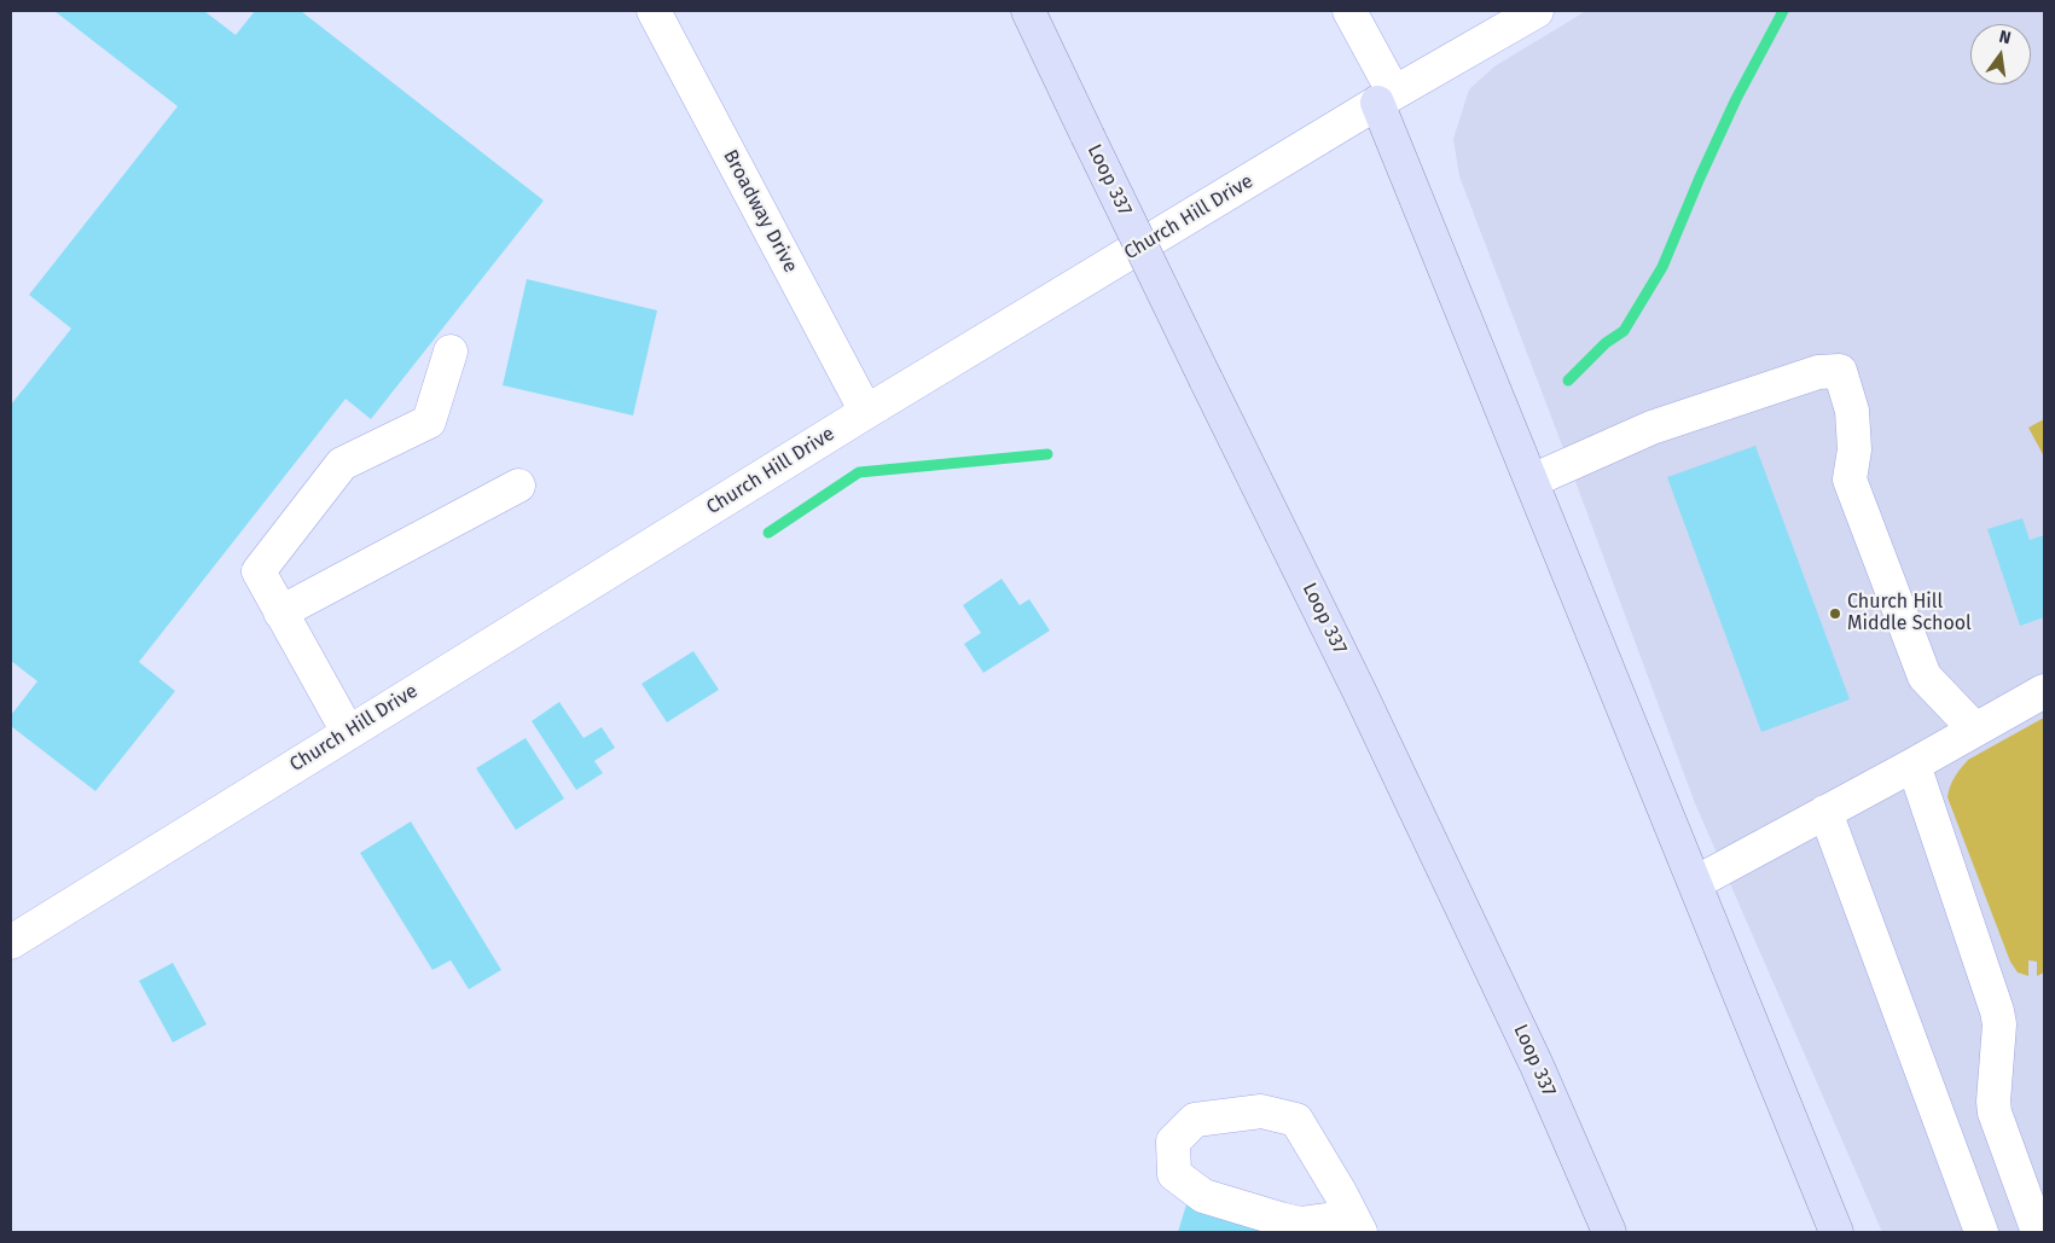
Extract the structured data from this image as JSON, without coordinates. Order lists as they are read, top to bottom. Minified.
{"streets":{"main road":["Loop 337"],"street":["Broadway Drive","Church Hill Drive"]},"crossings":[["Broadway Drive","Church Hill Drive"]],"places":["Church Hill Middle School"],"north":"top"}
